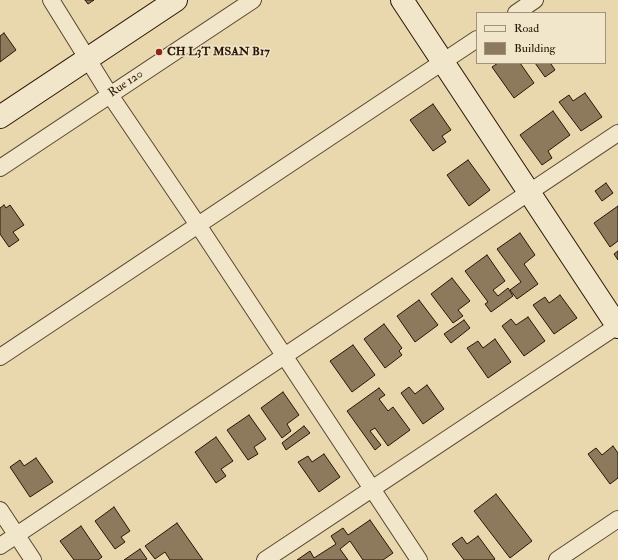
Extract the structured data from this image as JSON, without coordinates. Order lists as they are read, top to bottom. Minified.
{"streets":{"street":["Rue 120"]},"places":["CH L3T MSAN B17"],"legend":["Road","Building"]}
